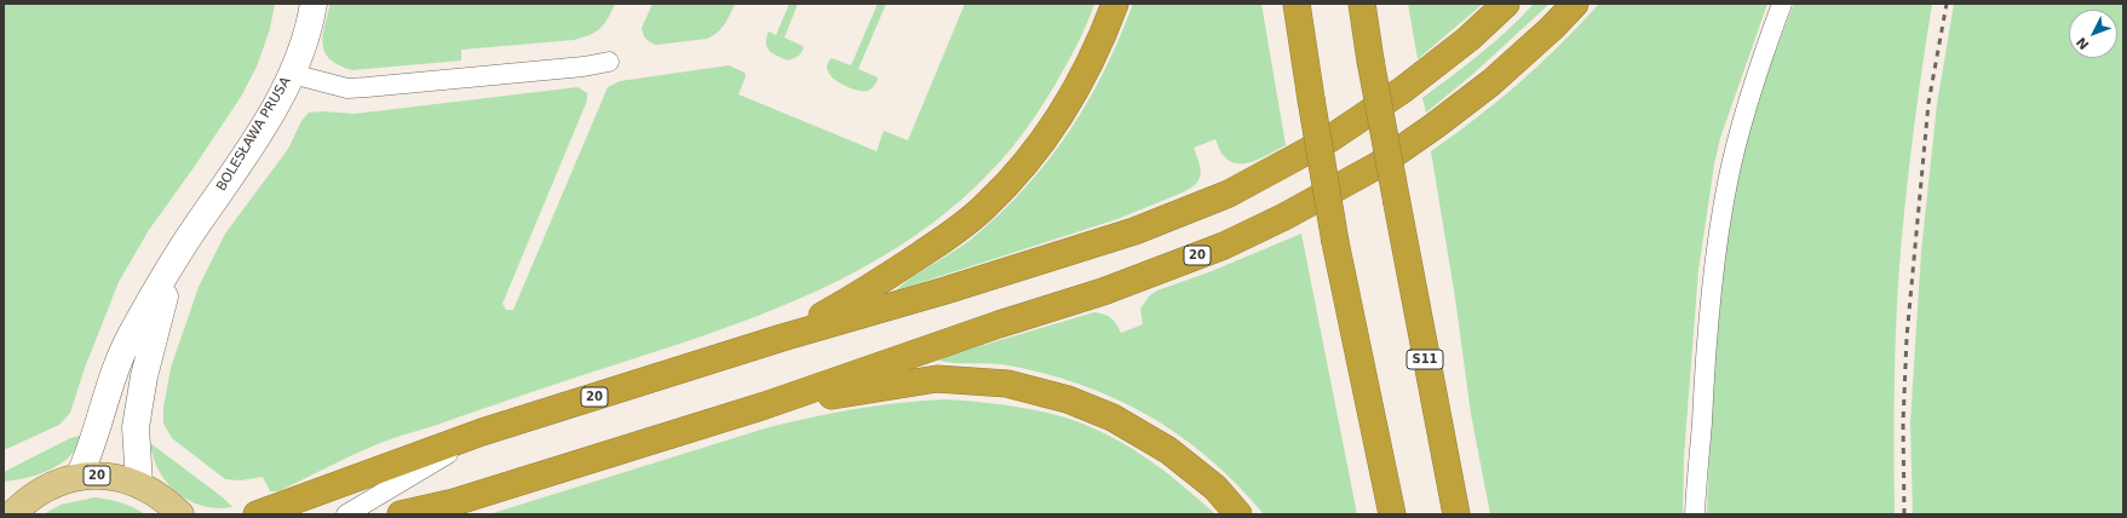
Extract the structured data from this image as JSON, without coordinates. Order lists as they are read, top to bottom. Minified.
{"streets":{"highway":["20","S11"],"street":["BOLESŁAWA PRUSA"]},"crossings":[["BOLESŁAWA PRUSA","20"]],"north":"bottom left"}
